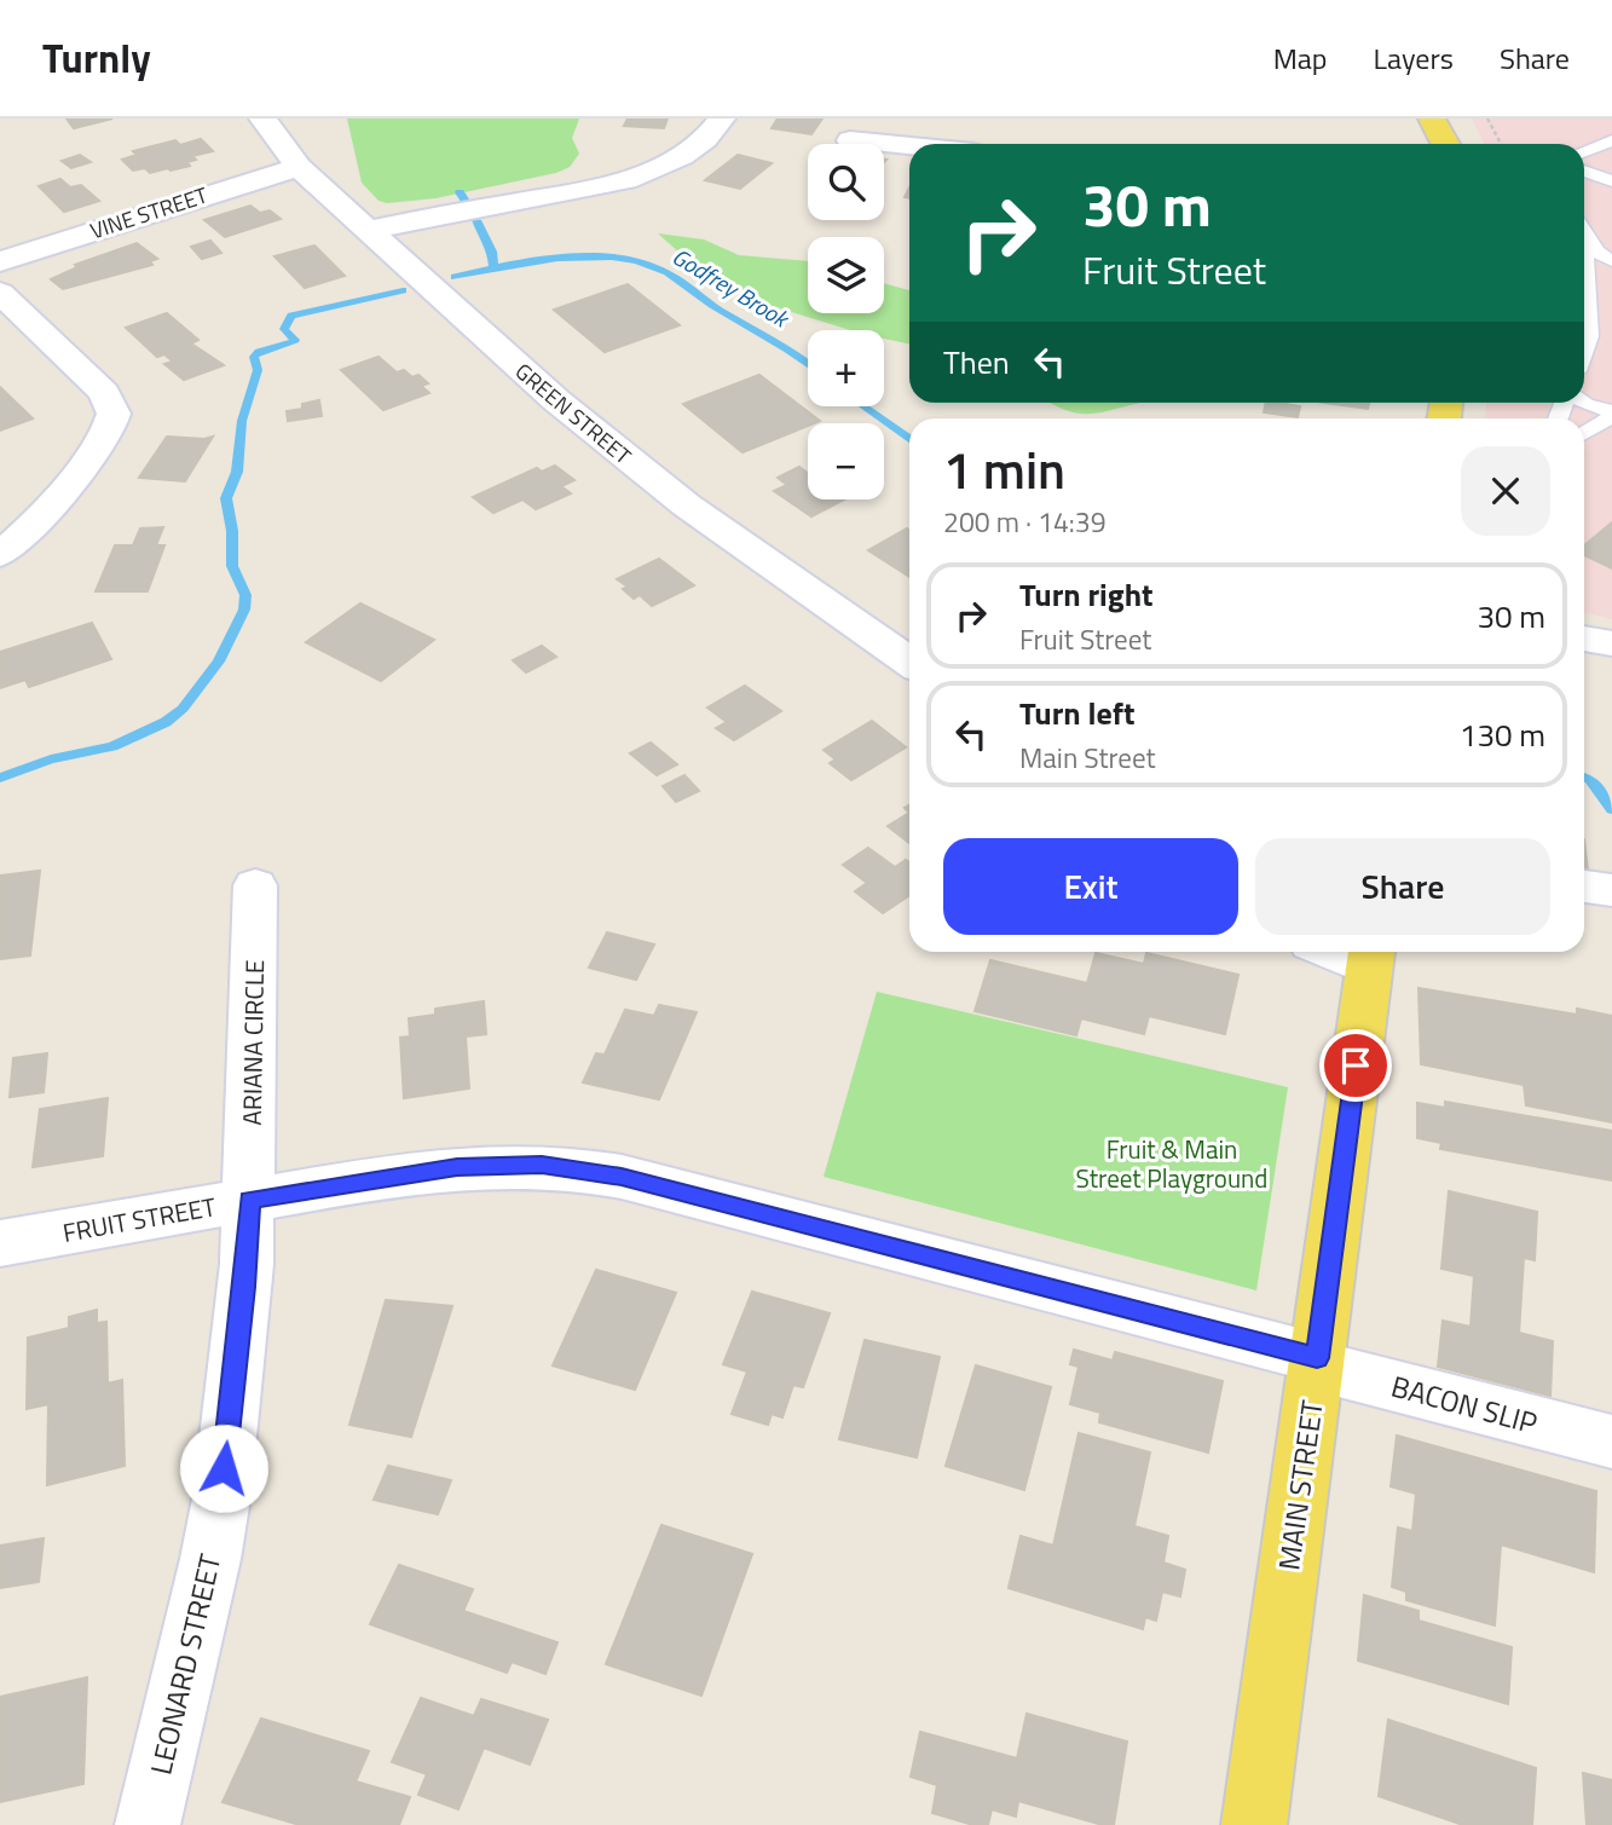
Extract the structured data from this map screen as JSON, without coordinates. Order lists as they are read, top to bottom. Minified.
{"streets":{"main road":["MAIN STREET"],"street":["VINE STREET","GREEN STREET","ARIANA CIRCLE","FRUIT STREET","BACON SLIP","LEONARD STREET"]},"crossings":[["VINE STREET","GREEN STREET"],["ARIANA CIRCLE","FRUIT STREET"],["ARIANA CIRCLE","LEONARD STREET"],["FRUIT STREET","BACON SLIP"],["FRUIT STREET","MAIN STREET"],["FRUIT STREET","LEONARD STREET"],["BACON SLIP","MAIN STREET"]],"water":["Godfrey Brook"],"parks":["Fruit & Main Street Playground"],"page":{"header":"Turnly","nav":["Map","Layers","Share"],"map_buttons":["+","−"],"turn":["30 m","Fruit Street"],"then":"Then","heading":["1 min","200 m · 14:39"],"list":[{"name":"Turn right","note":"Fruit Street","value":"30 m"},{"name":"Turn left","note":"Main Street","value":"130 m"}],"buttons":["Exit","Share"]}}
